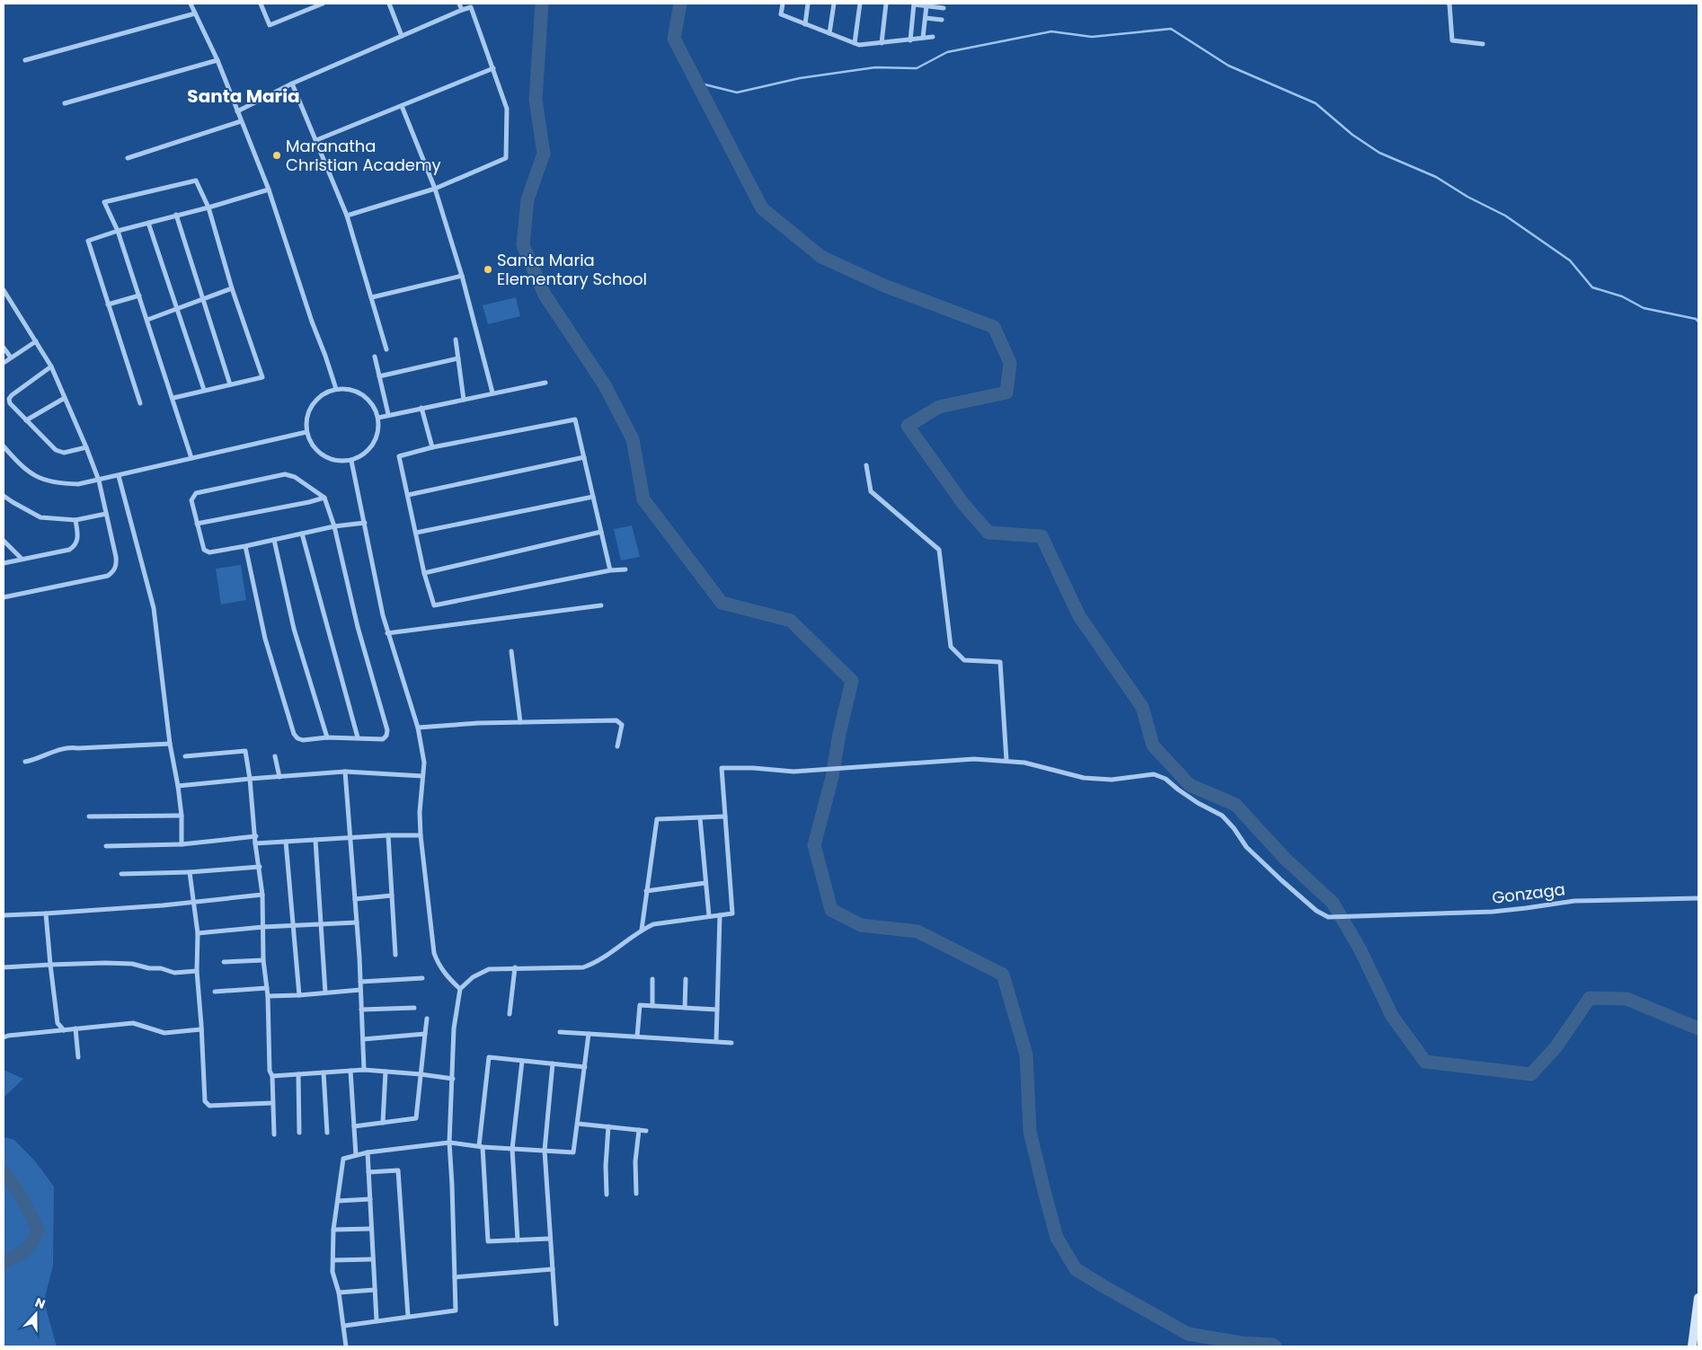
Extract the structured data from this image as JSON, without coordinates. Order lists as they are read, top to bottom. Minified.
{"streets":{"street":["Gonzaga"]},"districts":["Santa Maria"],"places":["Maranatha Christian Academy","Santa Maria Elementary School"],"north":"top"}
